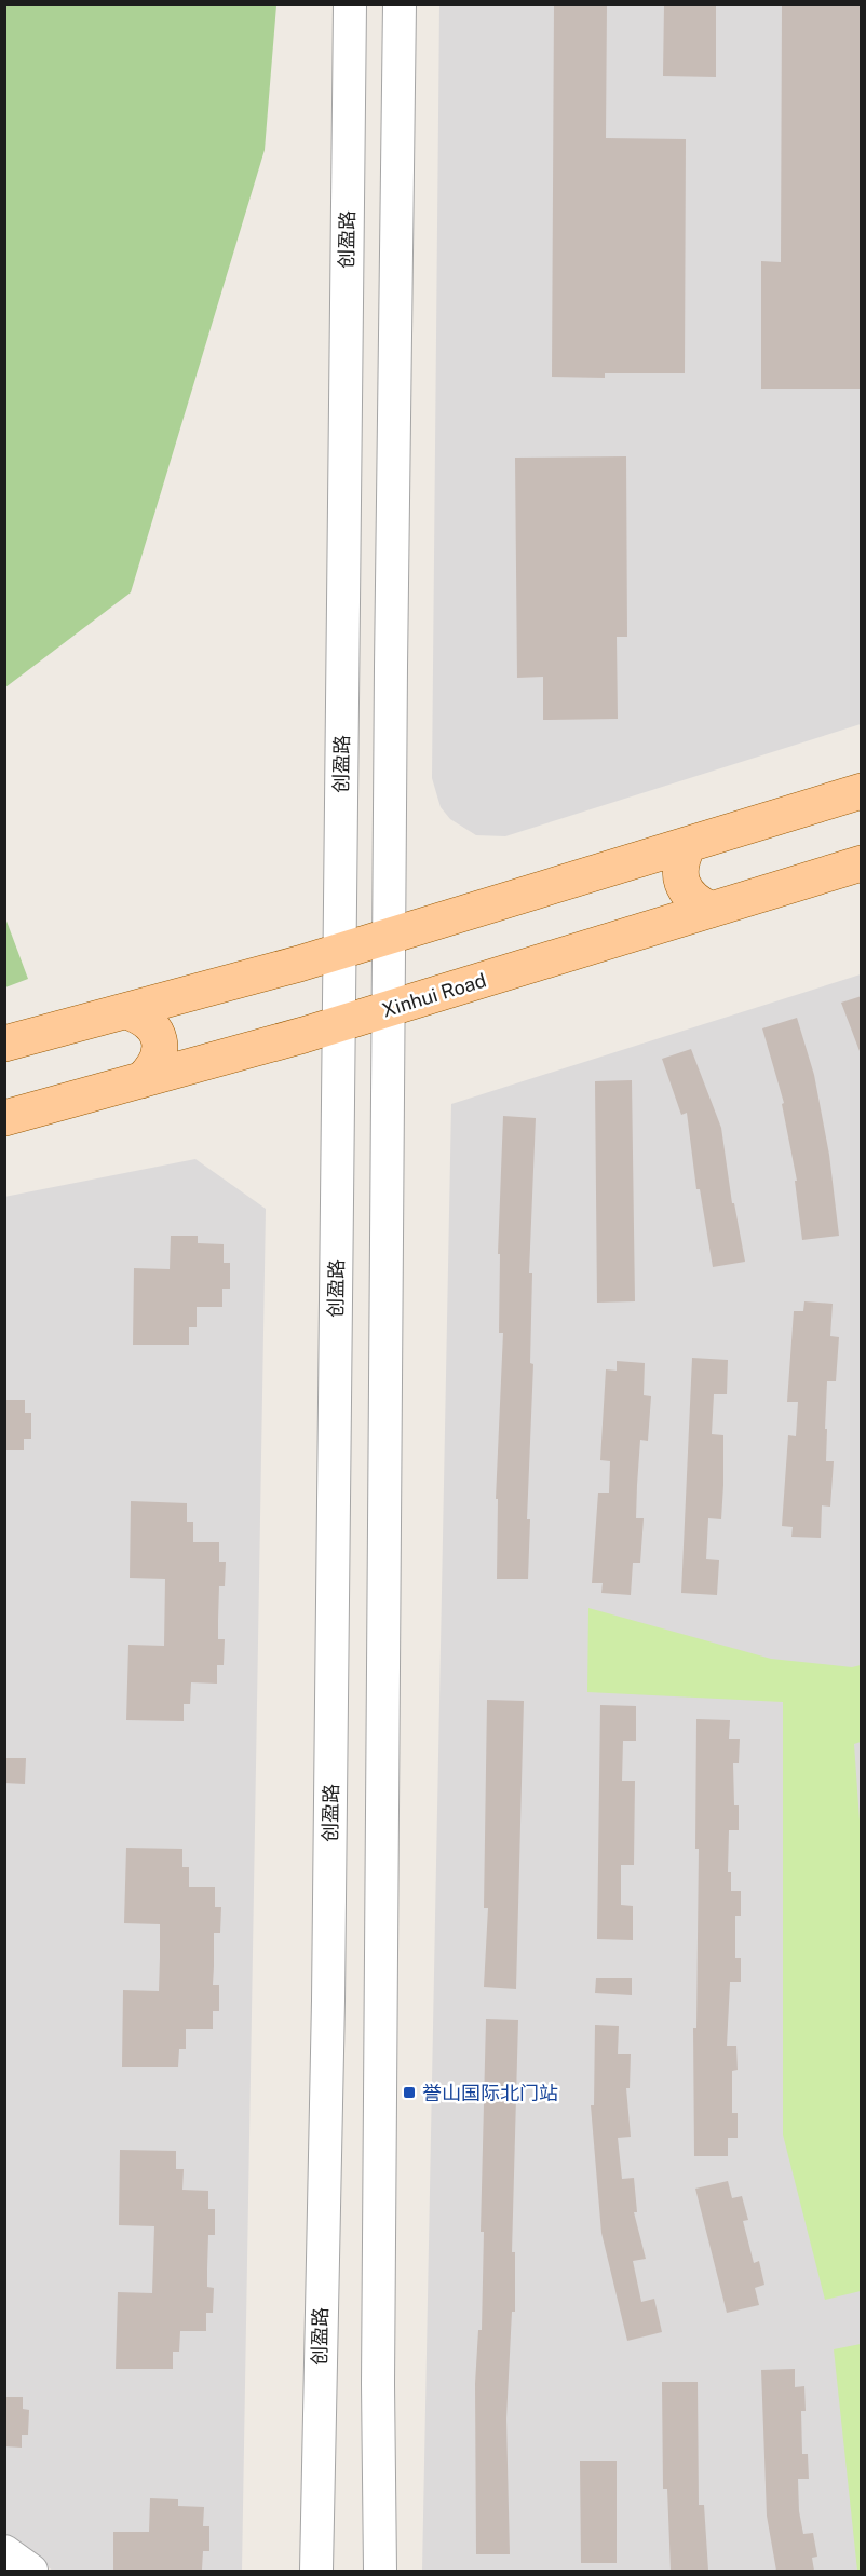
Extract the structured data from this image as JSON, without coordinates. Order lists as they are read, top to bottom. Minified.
{"streets":{"main road":["Xinhui Road"],"street":["创盈路"]},"crossings":[["创盈路","Xinhui Road"]],"places":{"transit":["誉山国际北门站"]}}
